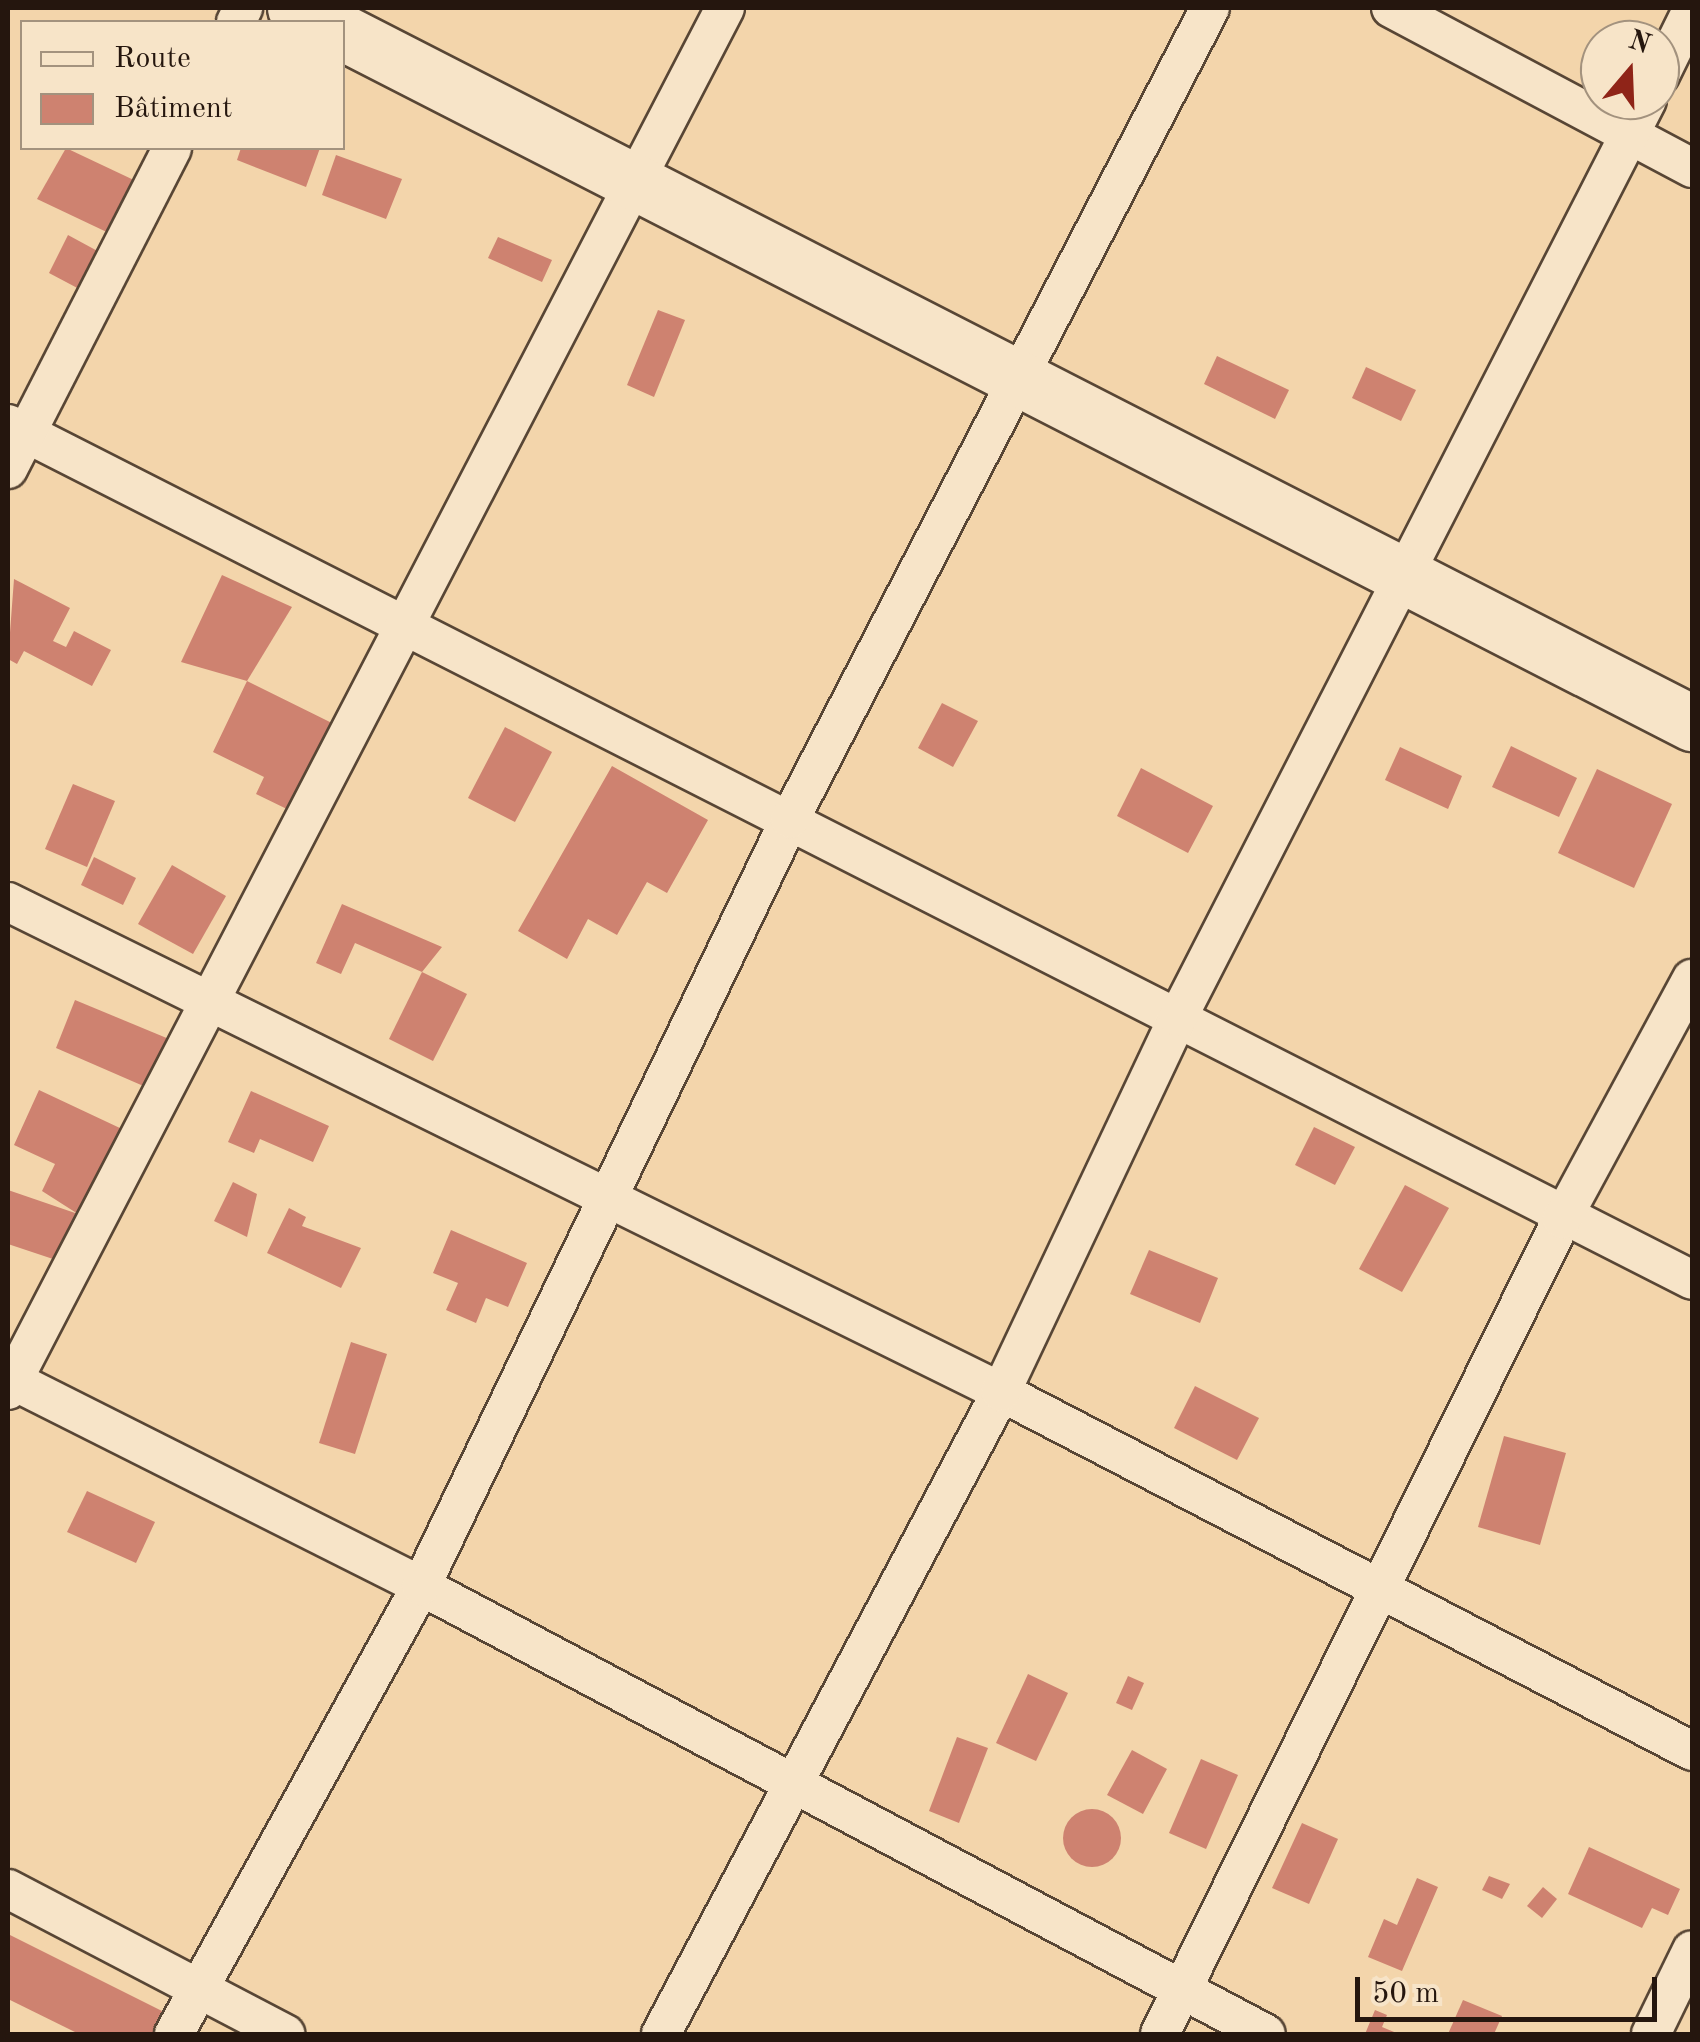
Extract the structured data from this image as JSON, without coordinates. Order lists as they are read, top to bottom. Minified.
{"legend":["Route","Bâtiment"],"scale_bar":"50 m","north":"top"}
